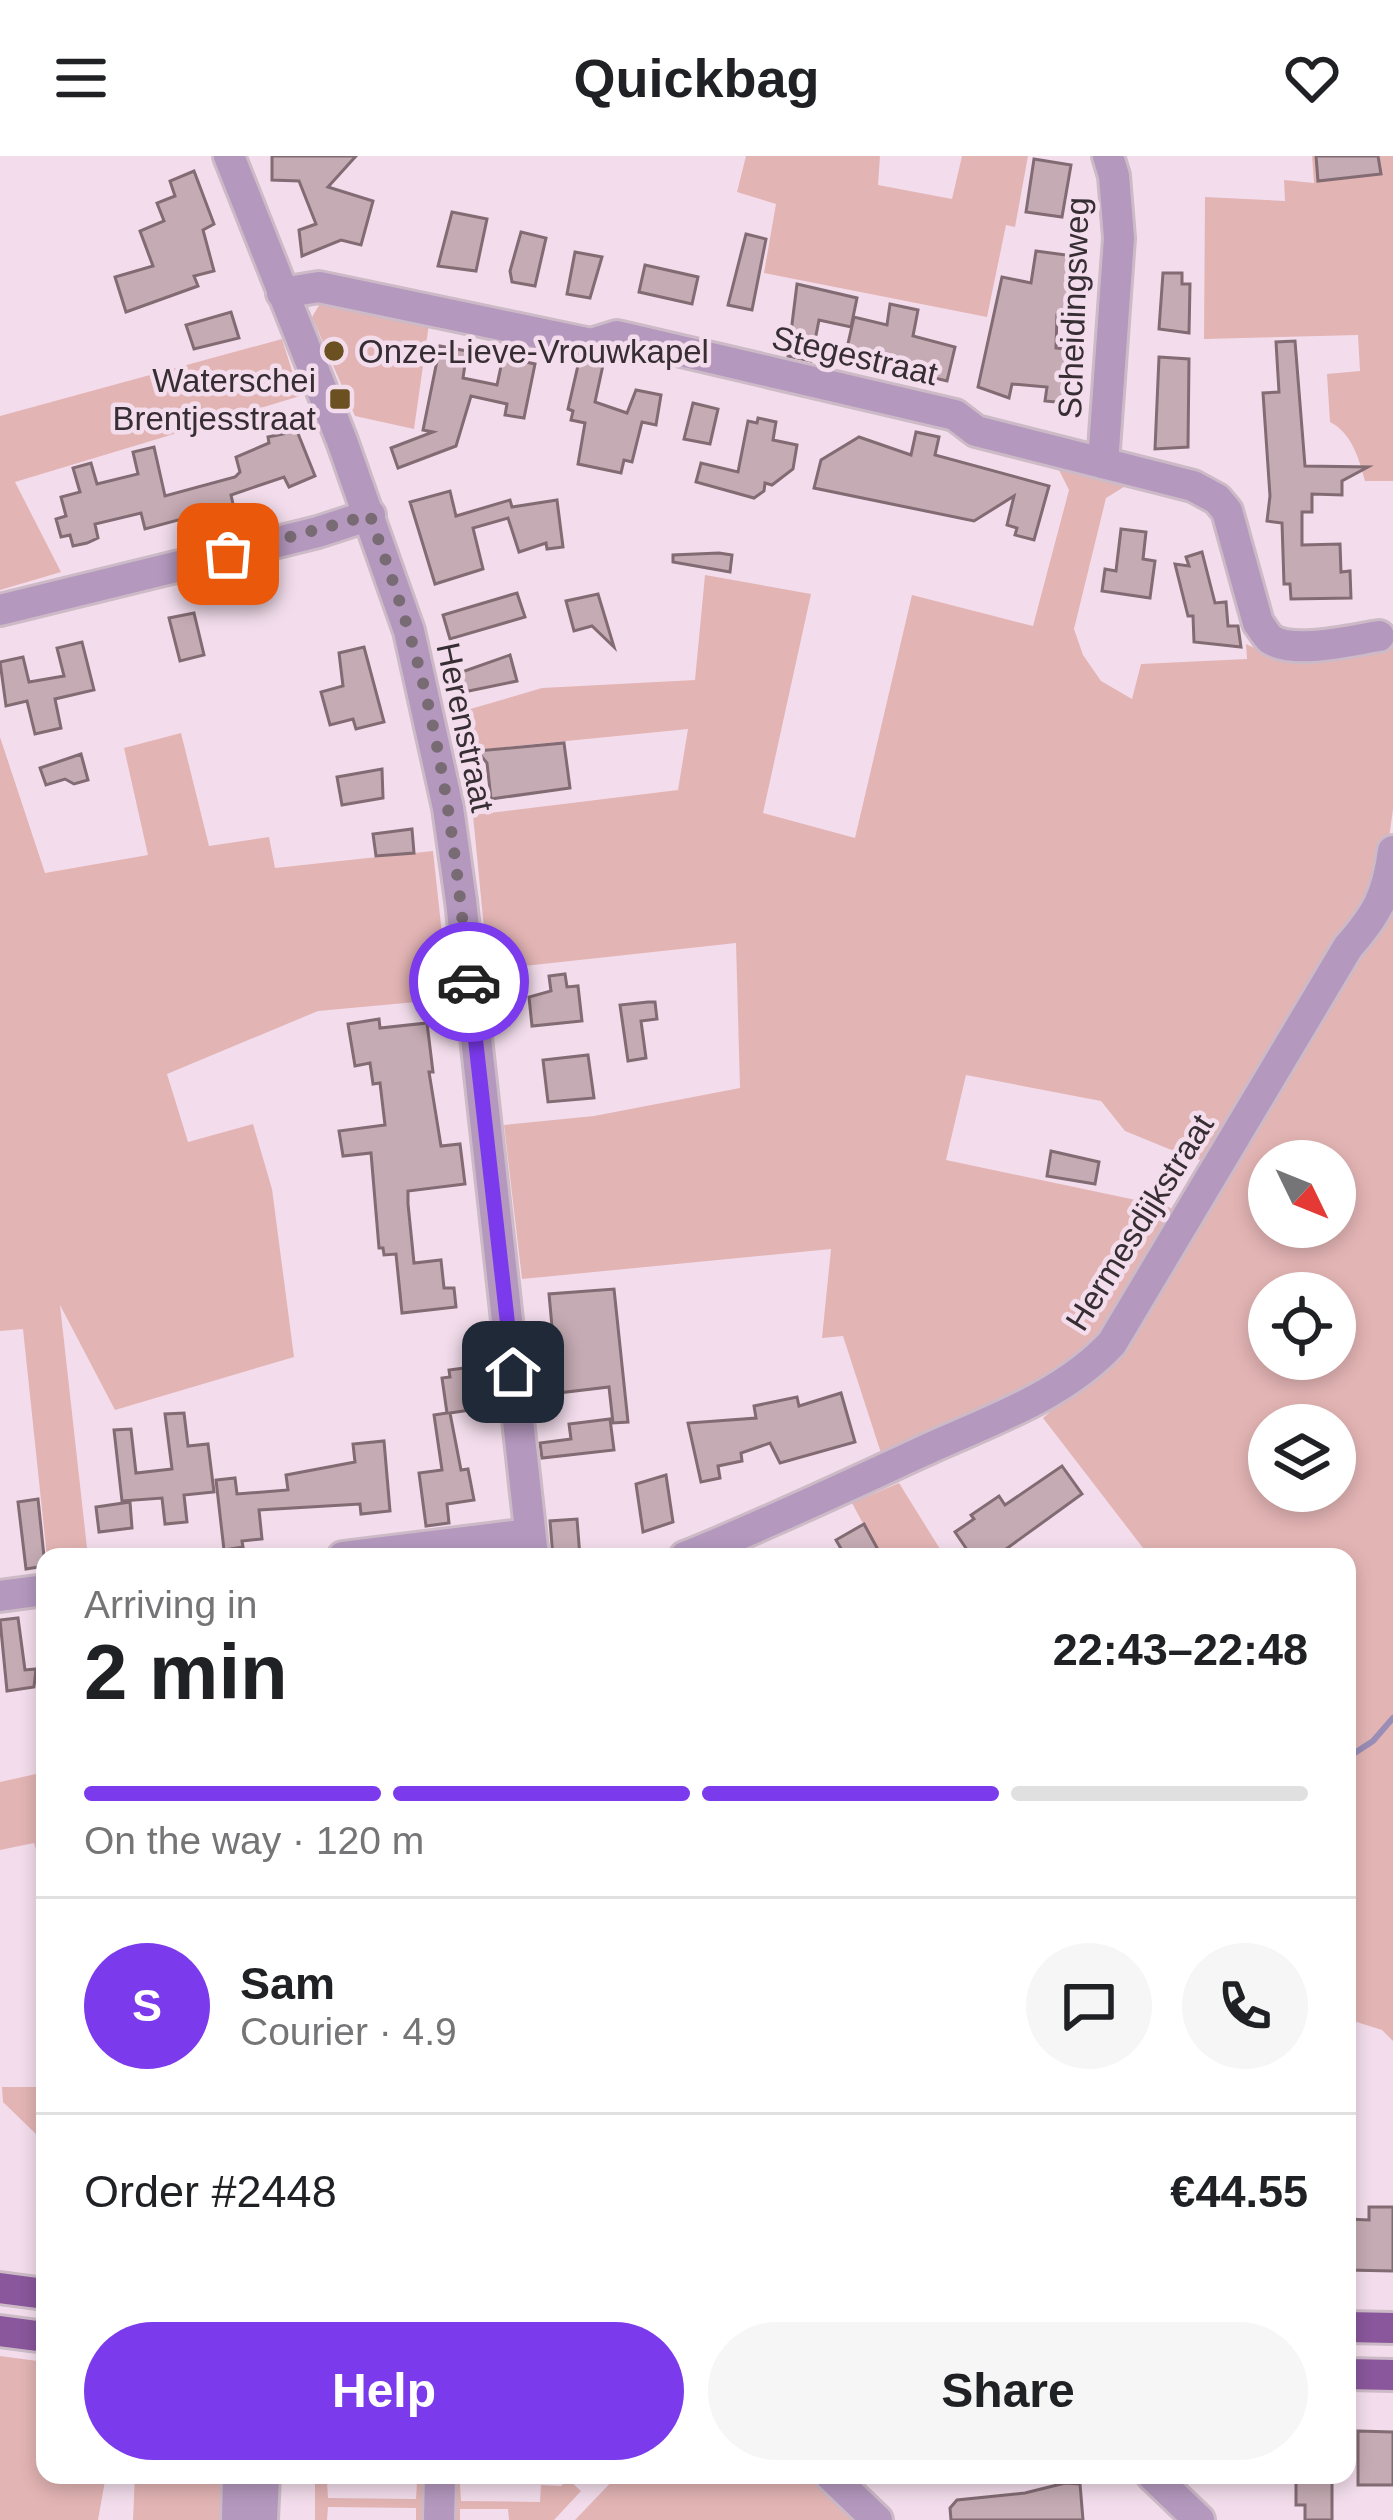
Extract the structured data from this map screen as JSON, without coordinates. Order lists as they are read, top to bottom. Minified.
{"streets":{"street":["Scheidingsweg","Stegestraat","Herenstraat","Hermesdijkstraat"]},"crossings":[["Scheidingsweg","Stegestraat"],["Stegestraat","Herenstraat"]],"places":{"other":["Onze-Lieve-Vrouwkapel"],"transit":["Waterschei Brentjesstraat"]},"north":"bottom right","page":{"header":"Quickbag","heading":["2 min","Arriving in","22:43–22:48"],"panel":["Sam","Courier · 4.9","Order #2448","€44.55"],"bar":"On the way · 120 m","round":"S","buttons":["Help","Share"]}}
